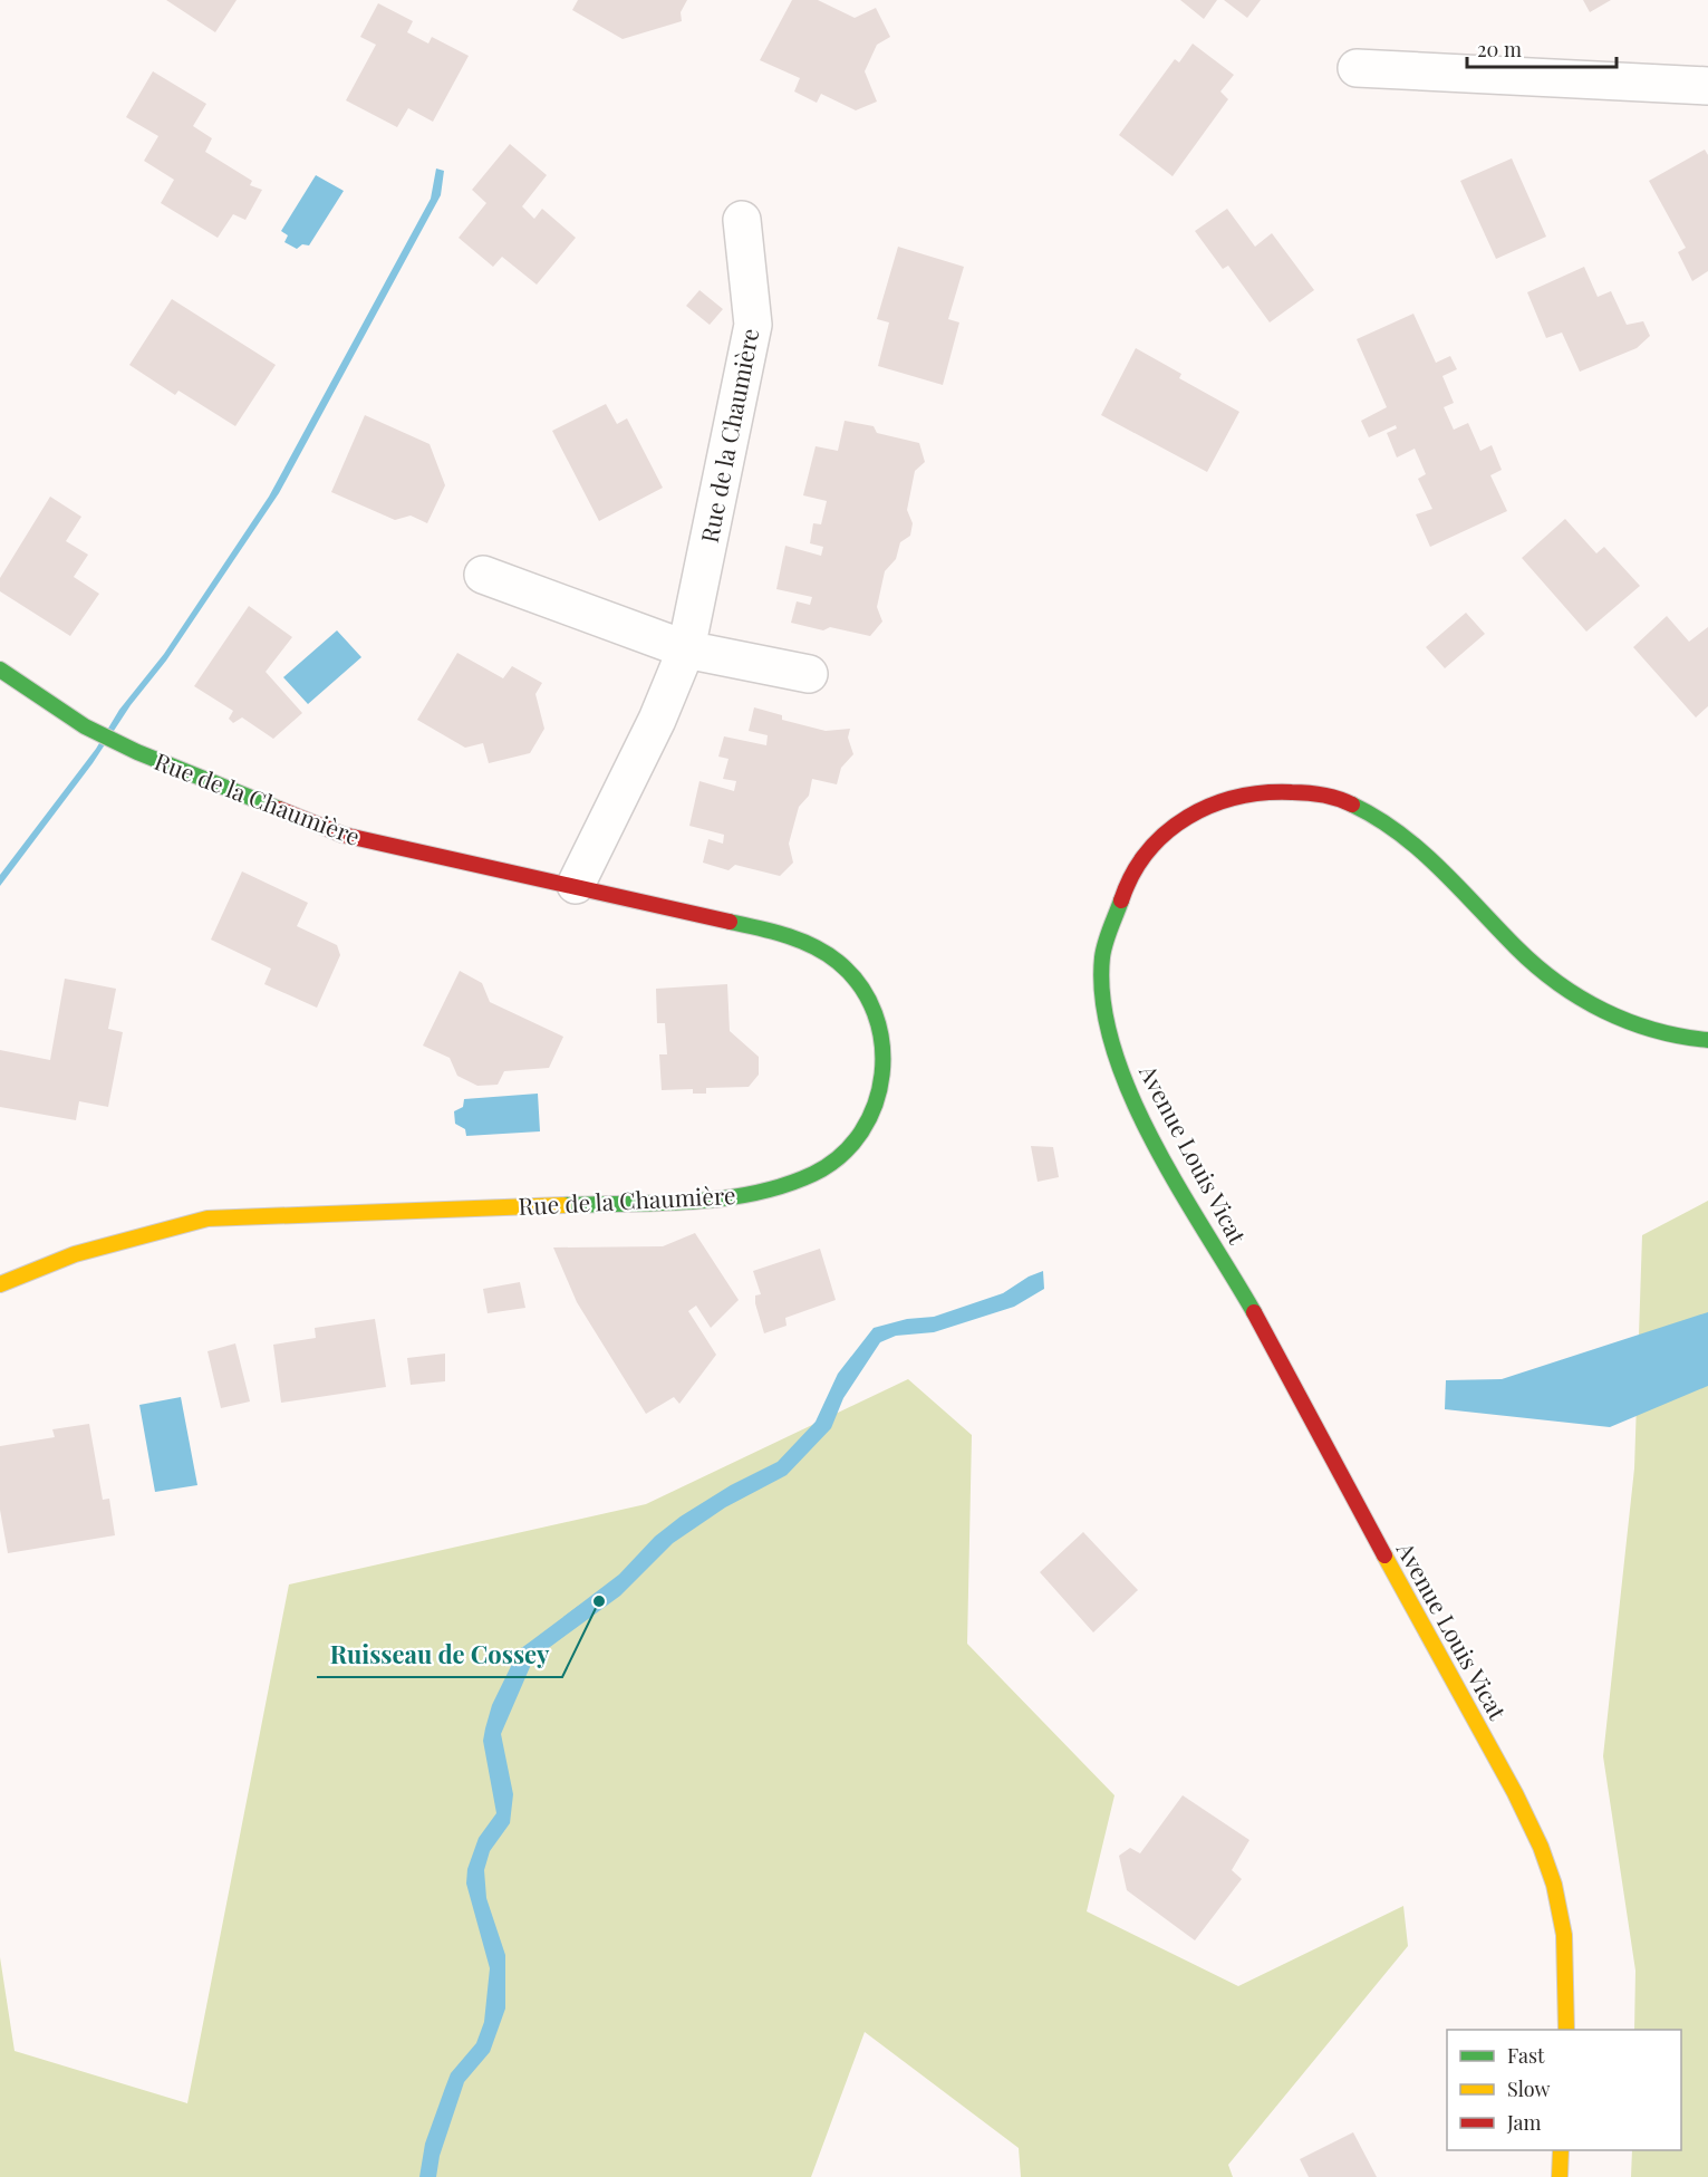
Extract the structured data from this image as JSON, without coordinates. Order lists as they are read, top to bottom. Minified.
{"streets":{"main road":["Rue de la Chaumière","Avenue Louis Vicat"]},"places":["Ruisseau de Cossey"],"legend":["Fast","Slow","Jam"],"scale_bar":"20 m"}
